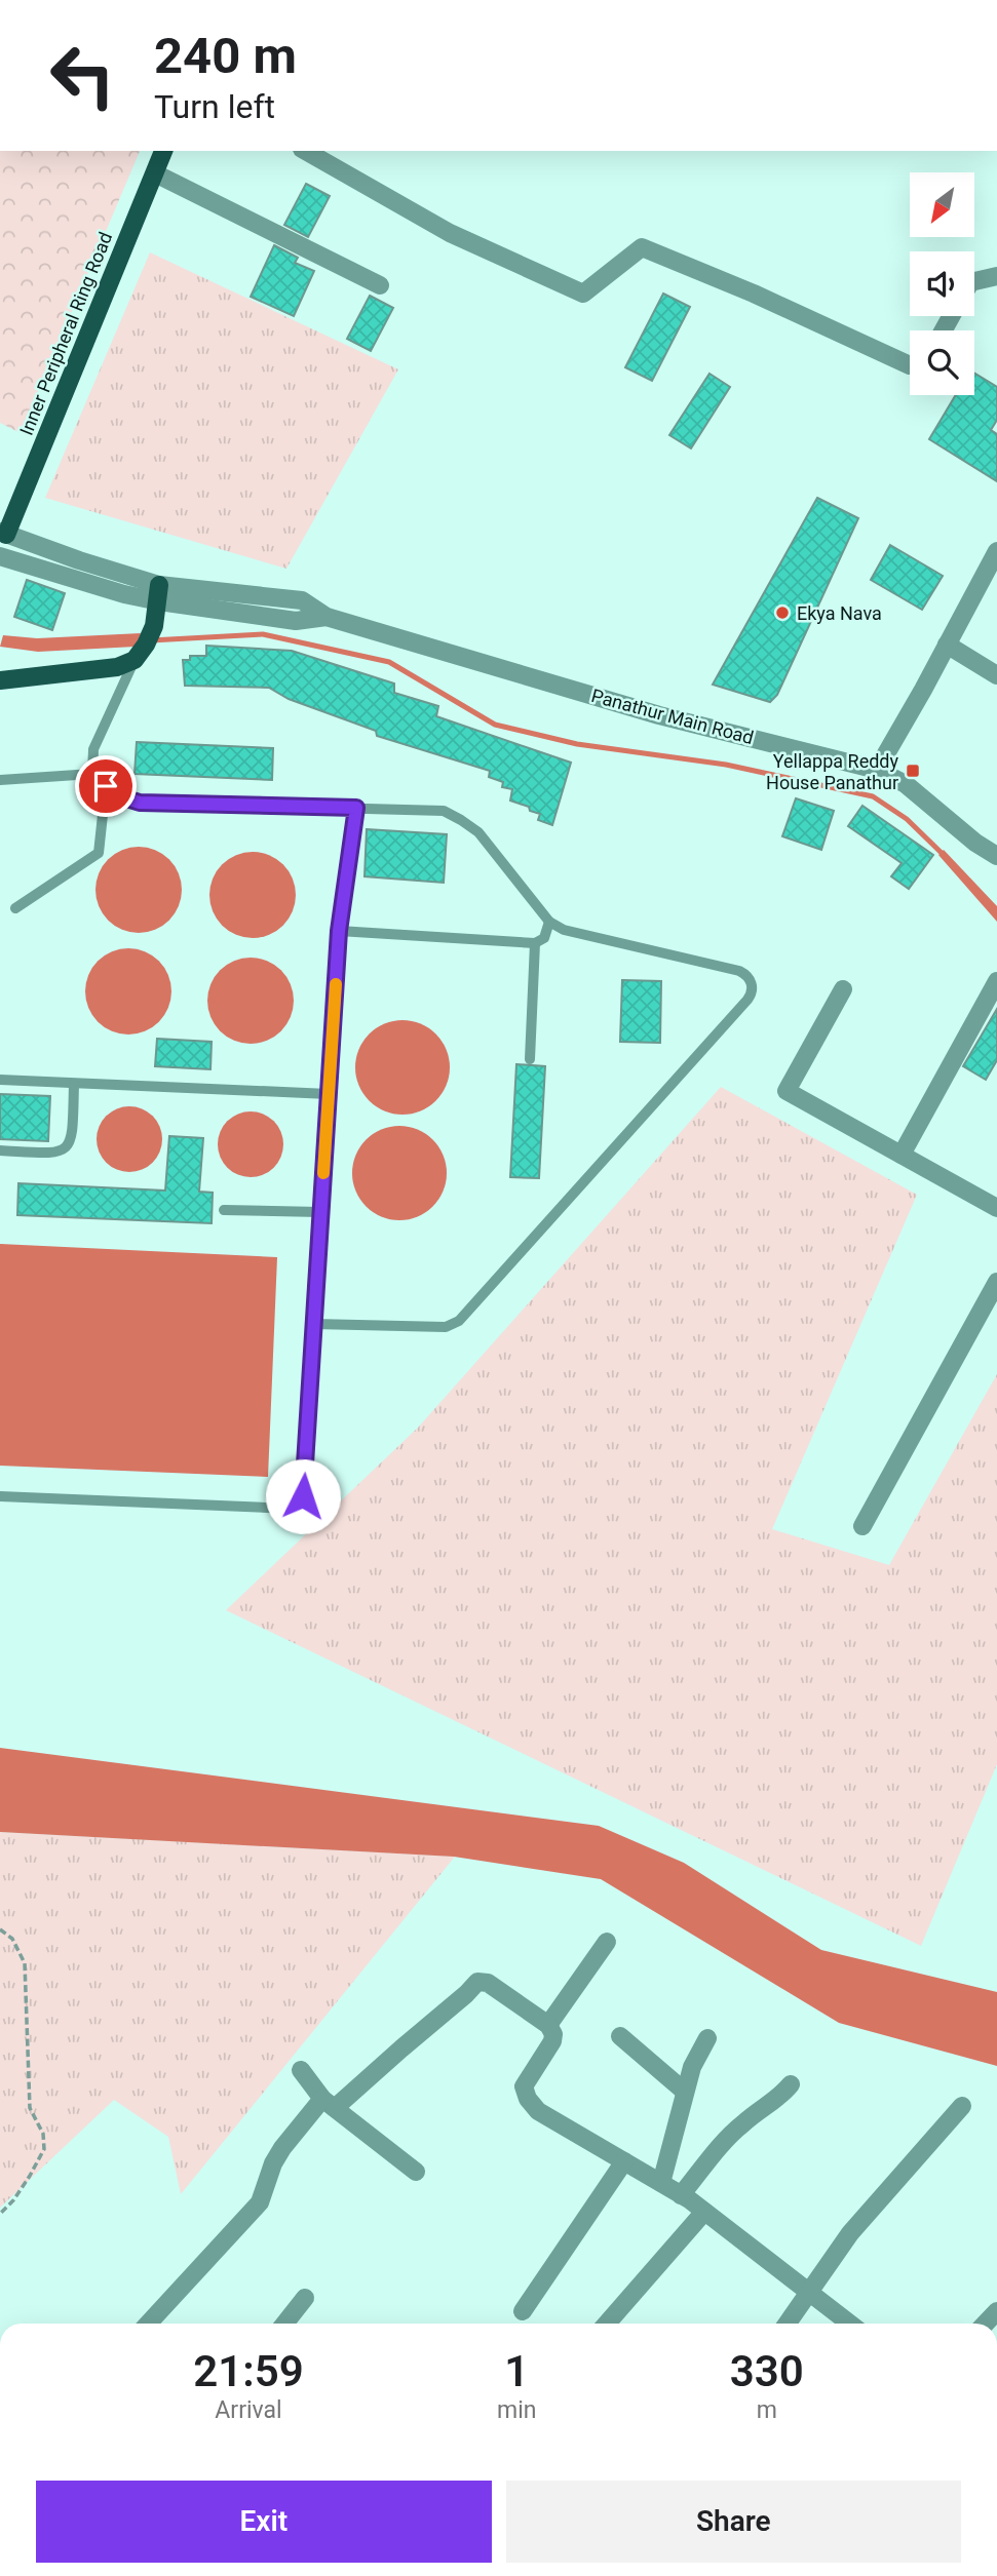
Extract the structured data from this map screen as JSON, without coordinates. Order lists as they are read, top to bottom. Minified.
{"streets":{"main road":["Inner Peripheral Ring Road"],"street":["Panathur Main Road"]},"crossings":[["Inner Peripheral Ring Road","Panathur Main Road"]],"places":{"other":["Ekya Nava"],"transit":["Yellappa Reddy House Panathur"]},"north":"bottom left","page":{"turn":["240 m","Turn left"],"eta":["21:59","Arrival","1","min","330","m"],"buttons":["Exit","Share"]}}
